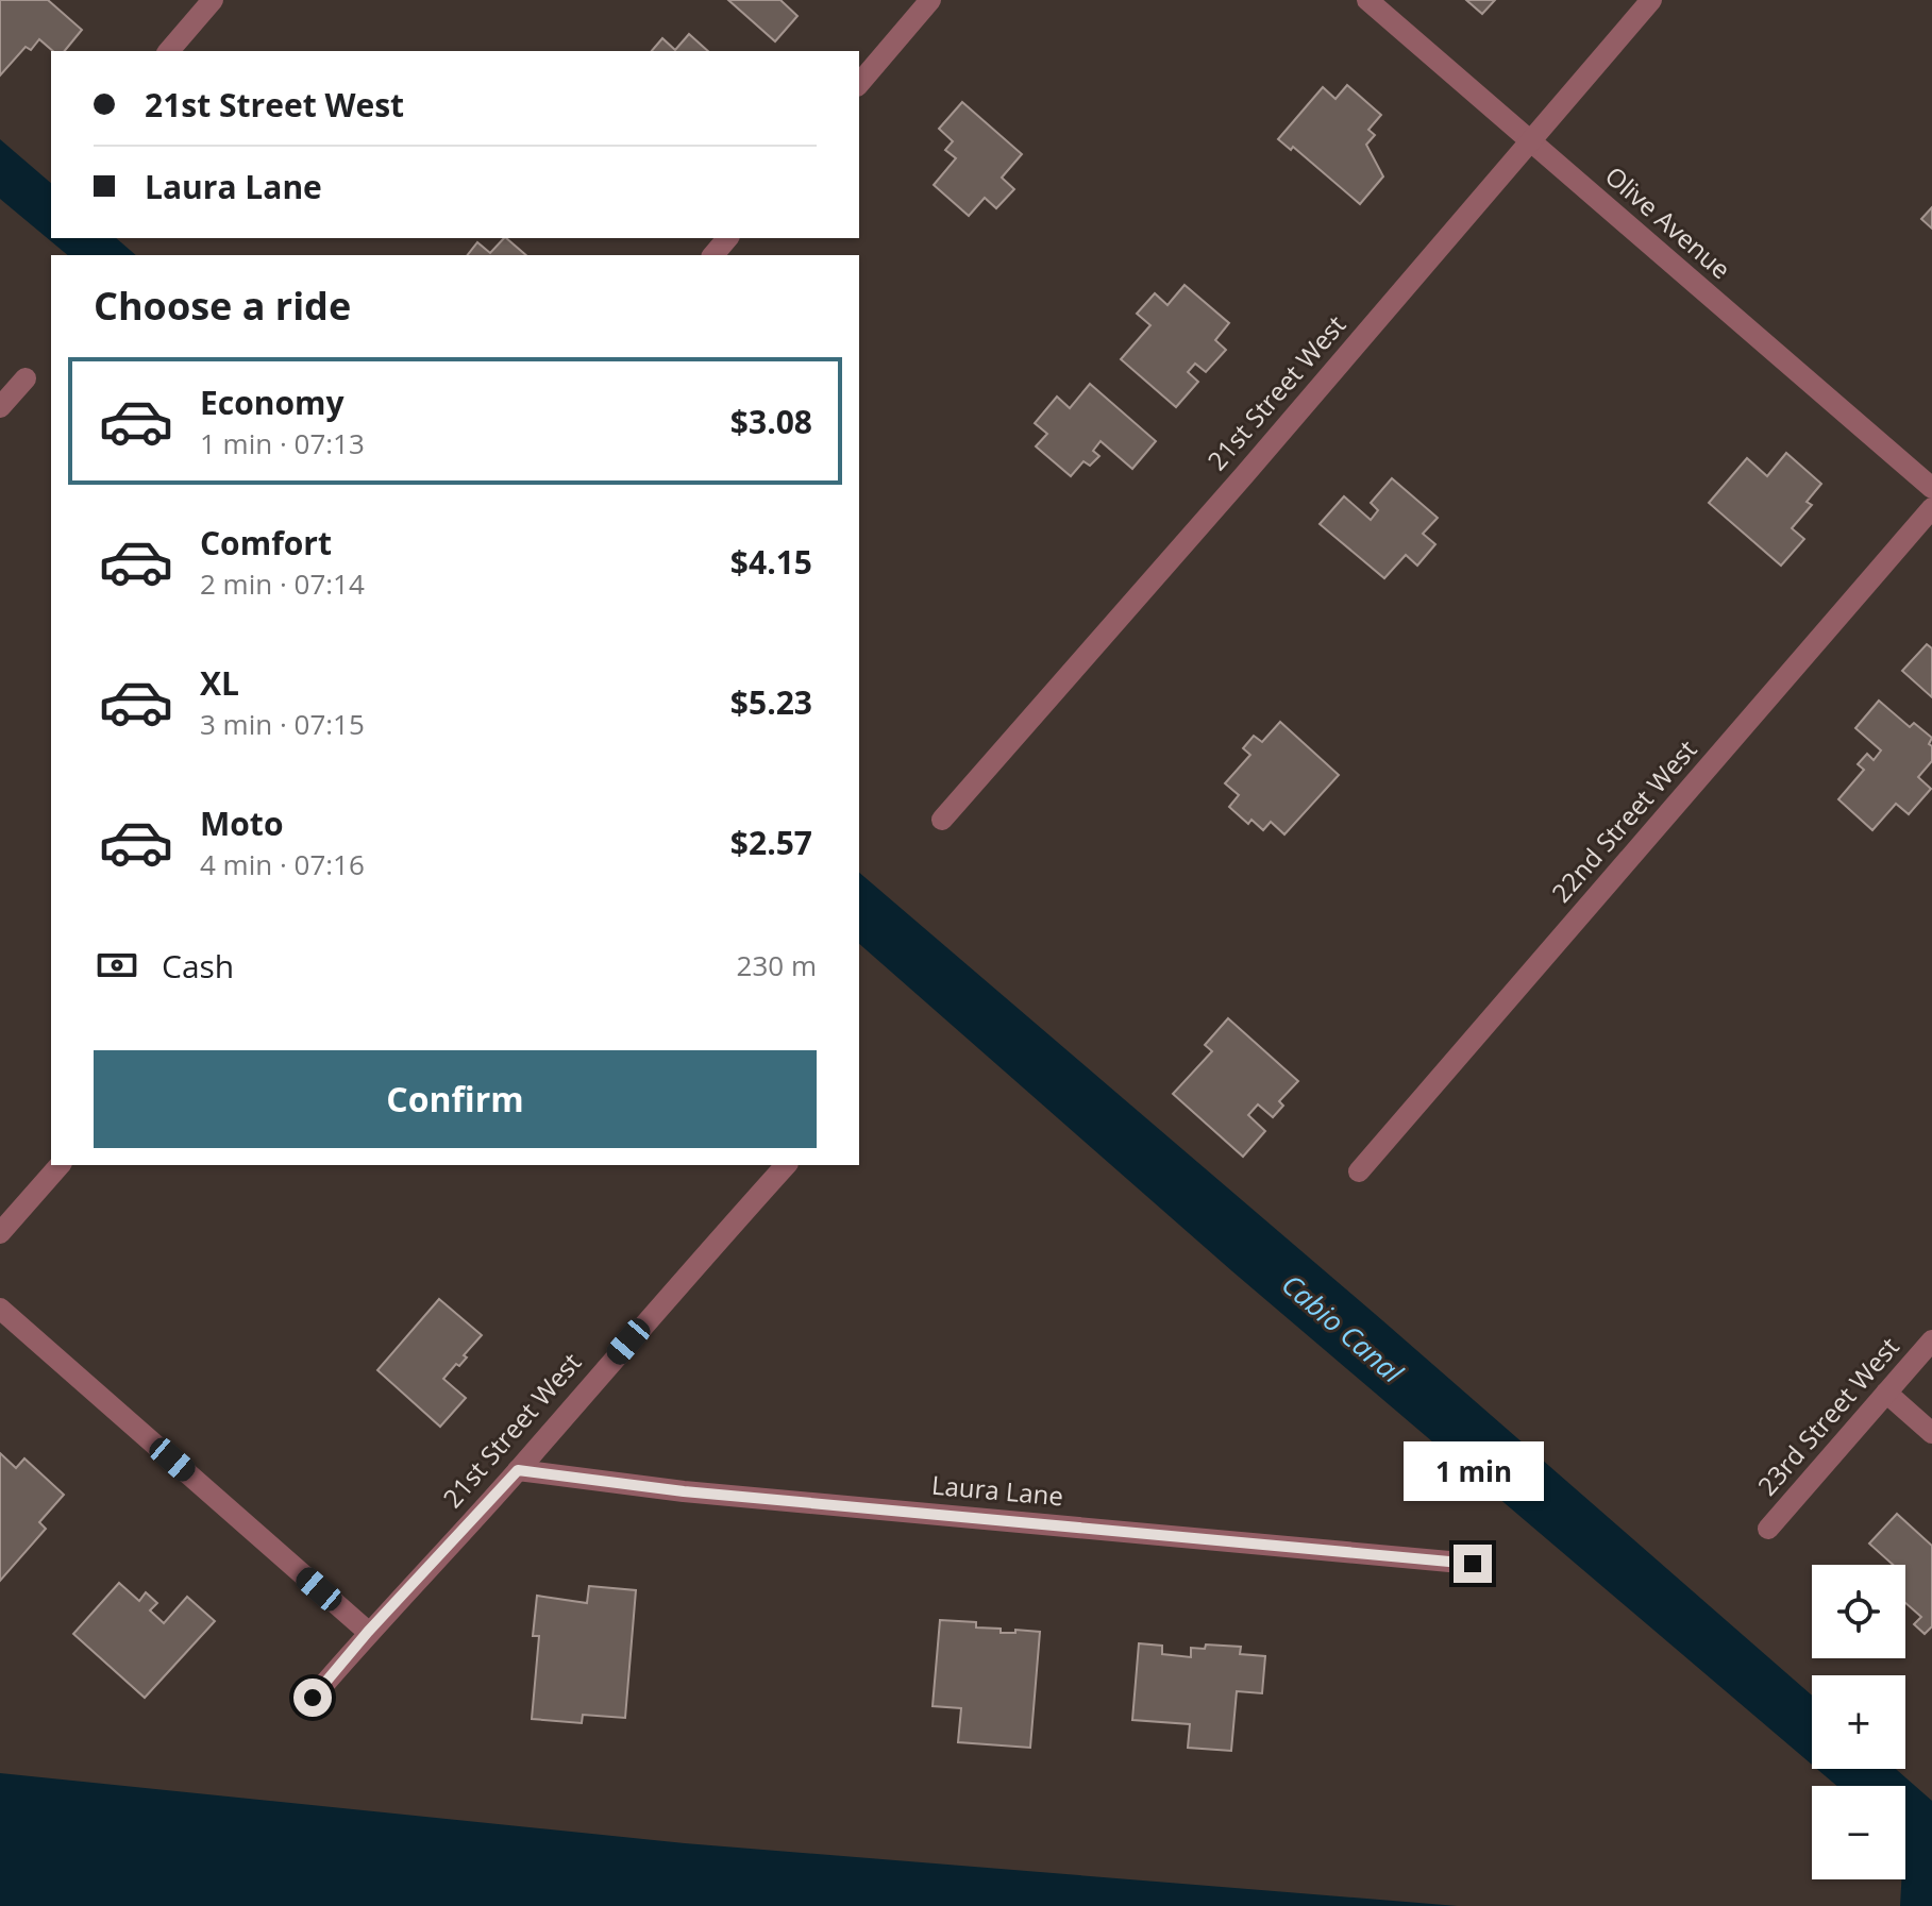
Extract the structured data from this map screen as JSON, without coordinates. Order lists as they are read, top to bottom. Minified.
{"streets":{"street":["Olive Avenue","21st Street West","22nd Street West","23rd Street West","Laura Lane"]},"crossings":[["Olive Avenue","21st Street West"],["21st Street West","Laura Lane"]],"water":["Cabio Canal"],"page":{"banner":["21st Street West","Laura Lane"],"heading":"Choose a ride","list":[{"name":"Economy","note":"1 min · 07:13","value":"$3.08"},{"name":"Comfort","note":"2 min · 07:14","value":"$4.15"},{"name":"XL","note":"3 min · 07:15","value":"$5.23"},{"name":"Moto","note":"4 min · 07:16","value":"$2.57"}],"pay":["Cash","230 m"],"buttons":"Confirm","bubble":"1 min","map_buttons":["+","−"]}}
